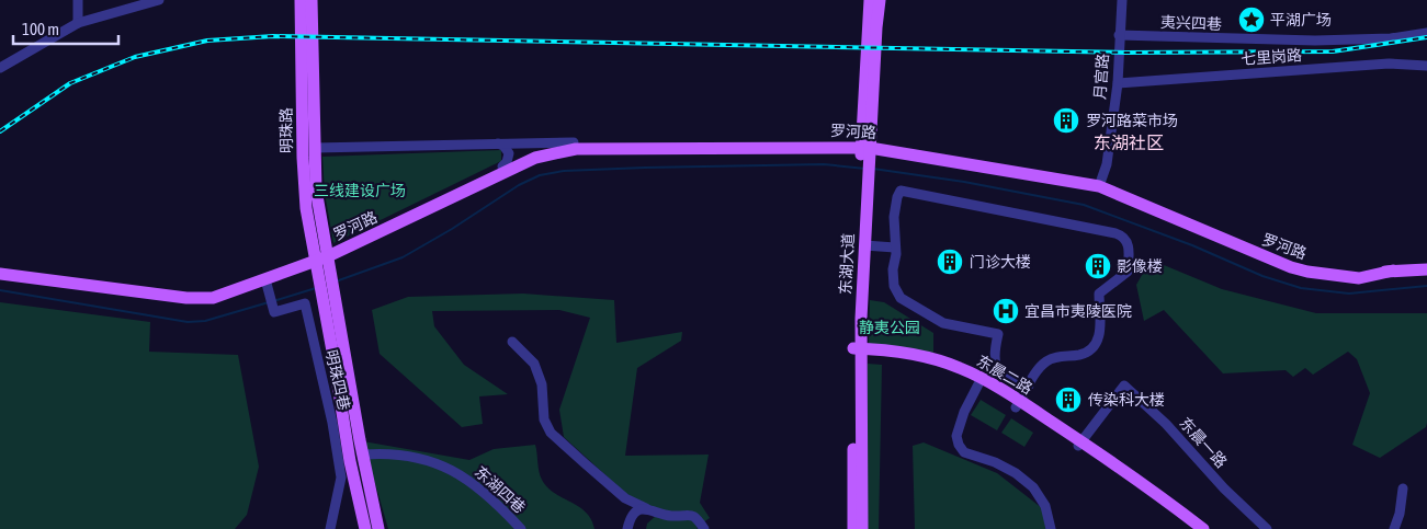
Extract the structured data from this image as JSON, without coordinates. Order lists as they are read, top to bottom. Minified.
{"streets":{"main road":["明珠路","罗河路","东湖大道","东晨二路"],"street":["夷兴四巷","七里岗路","月宫路","明珠四巷","东晨一路","东湖四巷"]},"crossings":[["夷兴四巷","月宫路"],["七里岗路","月宫路"],["月宫路","罗河路"],["明珠路","罗河路"],["罗河路","东湖大道"],["罗河路","明珠四巷"],["东湖大道","东晨二路"],["东晨二路","东晨一路"]],"districts":["东湖社区"],"parks":["三线建设广场","静夷公园"],"places":{"place":["平湖广场"],"building":["罗河路菜市场","门诊大楼","影像楼","传染科大楼"],"hospital":["宜昌市夷陵医院"]},"scale_bar":"100 m"}
